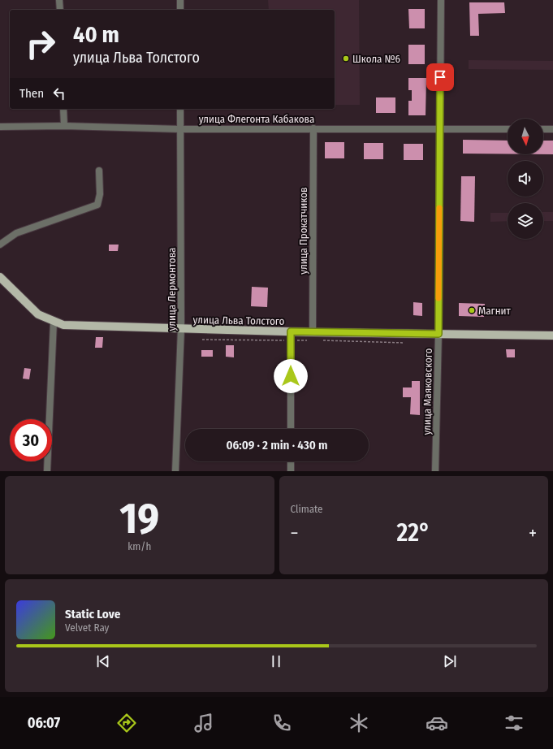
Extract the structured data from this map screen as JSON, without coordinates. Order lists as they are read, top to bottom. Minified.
{"streets":{"main road":["улица Льва Толстого"],"street":["улица Флегонта Кабакова","улица Прокатчиков","улица Лермонтова","улица Маяковского"]},"crossings":[["улица Флегонта Кабакова","улица Прокатчиков"],["улица Флегонта Кабакова","улица Лермонтова"],["улица Флегонта Кабакова","улица Маяковского"],["улица Прокатчиков","улица Льва Толстого"],["улица Лермонтова","улица Льва Толстого"],["улица Льва Толстого","улица Маяковского"]],"places":["Школа №6","Магнит"],"north":"bottom","page":{"turn":["40 m","улица Льва Толстого"],"then":"Then","limit":"30","trip":"06:09 · 2 min · 430 m","tile":[["19","km/h"],"Climate"],"heat":["−","22°","+"],"song":["Static Love","Velvet Ray"],"tabs":"06:07"}}
